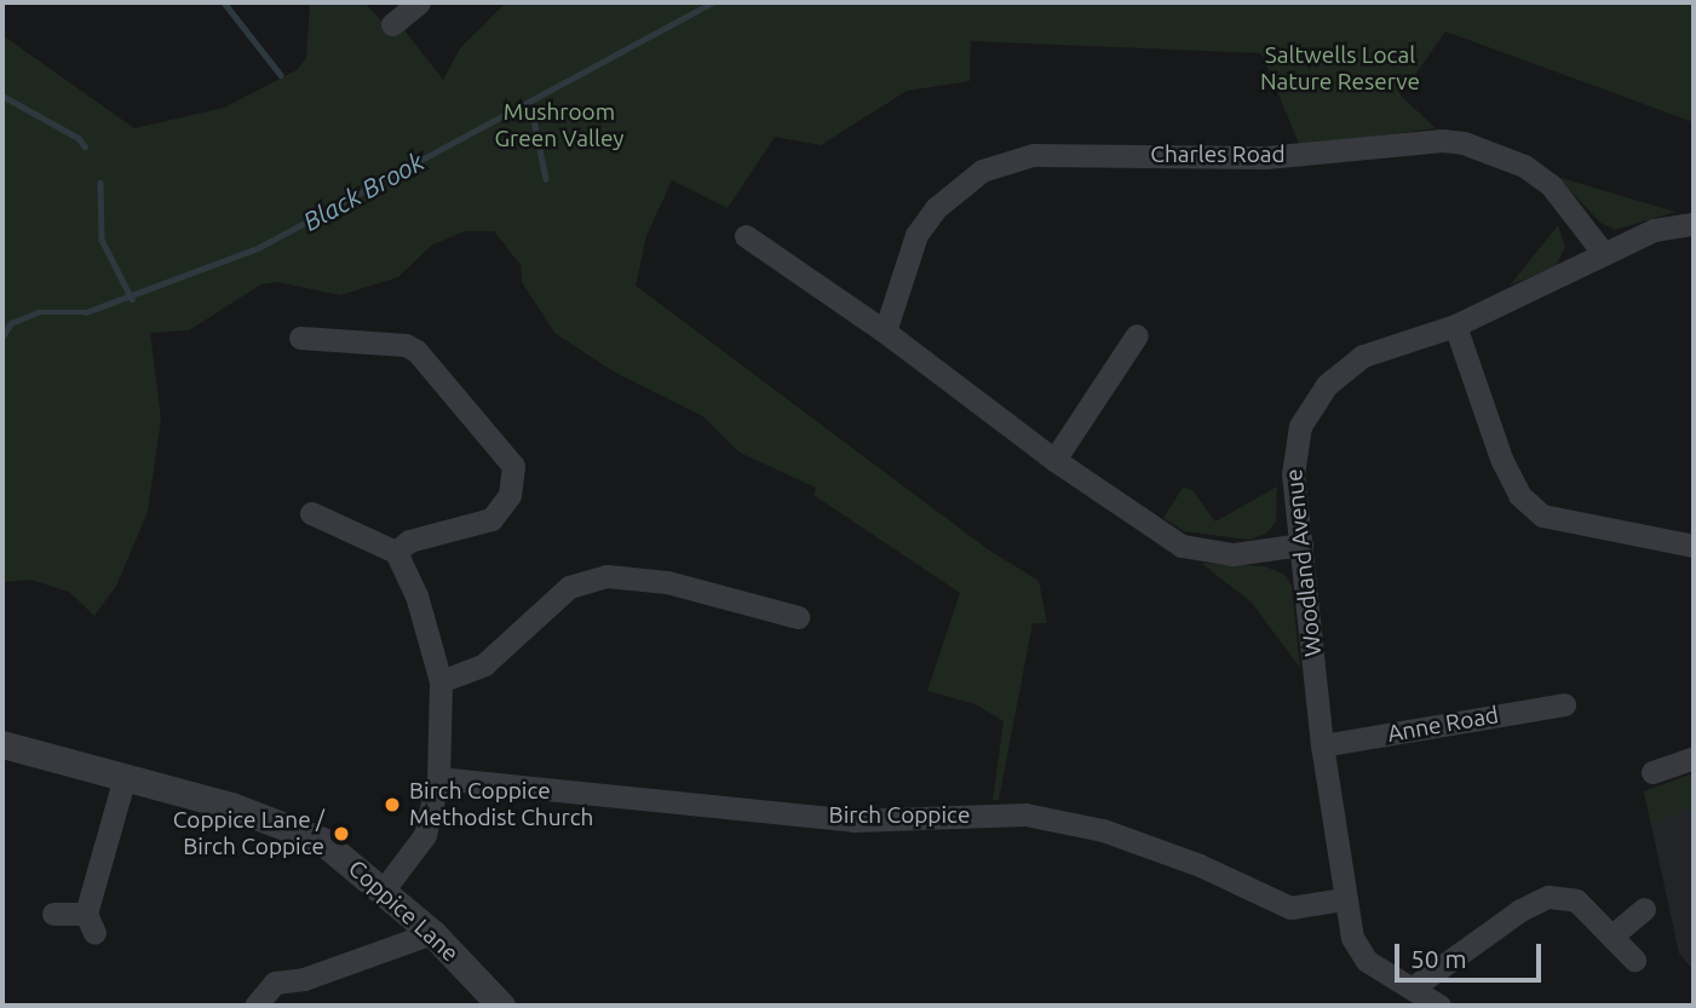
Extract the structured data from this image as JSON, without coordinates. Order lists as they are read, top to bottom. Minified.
{"streets":{"street":["Charles Road","Woodland Avenue","Anne Road","Birch Coppice","Coppice Lane"]},"crossings":[["Charles Road","Woodland Avenue"],["Woodland Avenue","Anne Road"],["Woodland Avenue","Birch Coppice"]],"water":["Black Brook"],"parks":["Saltwells Local Nature Reserve","Mushroom Green Valley"],"places":["Birch Coppice Methodist Church","Coppice Lane / Birch Coppice"],"scale_bar":"50 m"}
